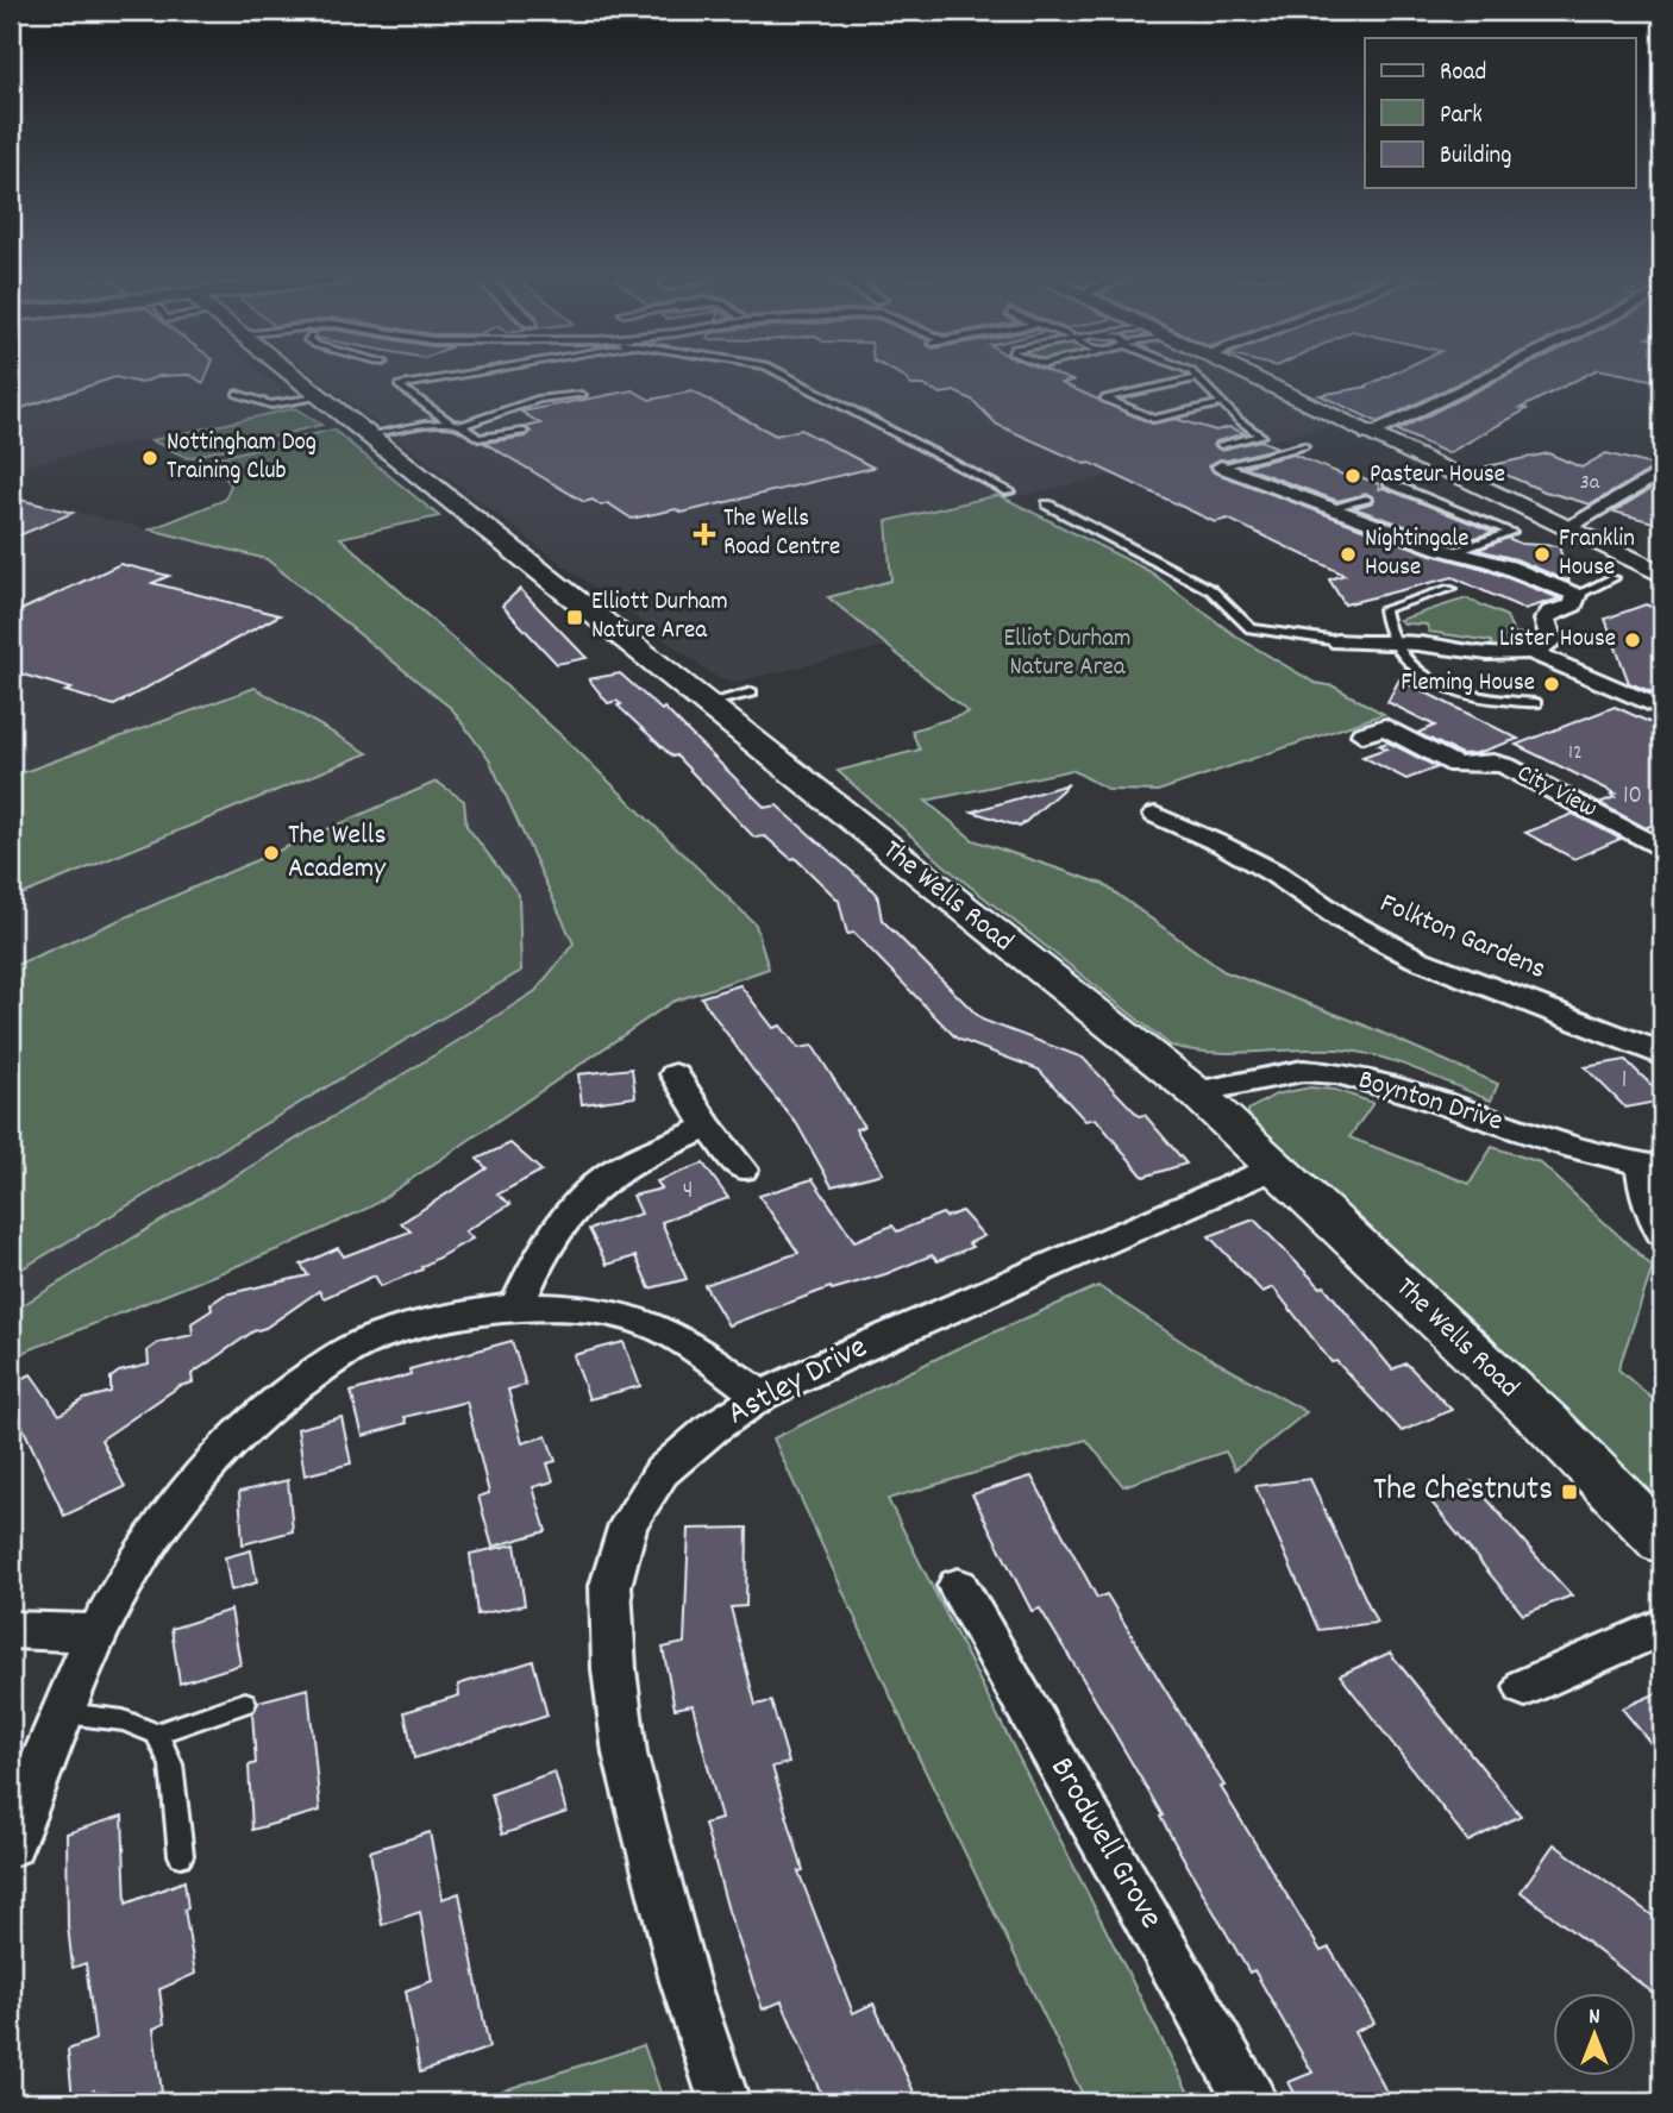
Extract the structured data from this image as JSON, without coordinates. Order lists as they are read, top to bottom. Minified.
{"streets":{"street":["City View","The Wells Road","Folkton Gardens","Boynton Drive","Astley Drive","Brodwell Grove"]},"crossings":[["The Wells Road","Boynton Drive"],["The Wells Road","Astley Drive"]],"parks":["Elliot Durham Nature Area"],"places":{"other":["Nottingham Dog Training Club","Pasteur House","Nightingale House","Franklin House","Lister House","Fleming House","The Wells Academy"],"health":["The Wells Road Centre"],"transit":["Elliott Durham Nature Area","The Chestnuts"]},"house_numbers":["3a","12","10","1","4"],"legend":["Road","Park","Building"],"north":"top"}
